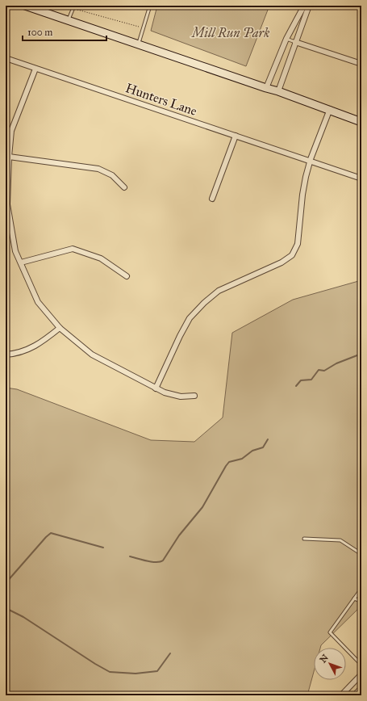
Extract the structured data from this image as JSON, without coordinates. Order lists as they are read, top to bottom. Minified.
{"streets":{"street":["Hunters Lane"]},"parks":["Mill Run Park"],"scale_bar":"100 m","north":"top left"}
